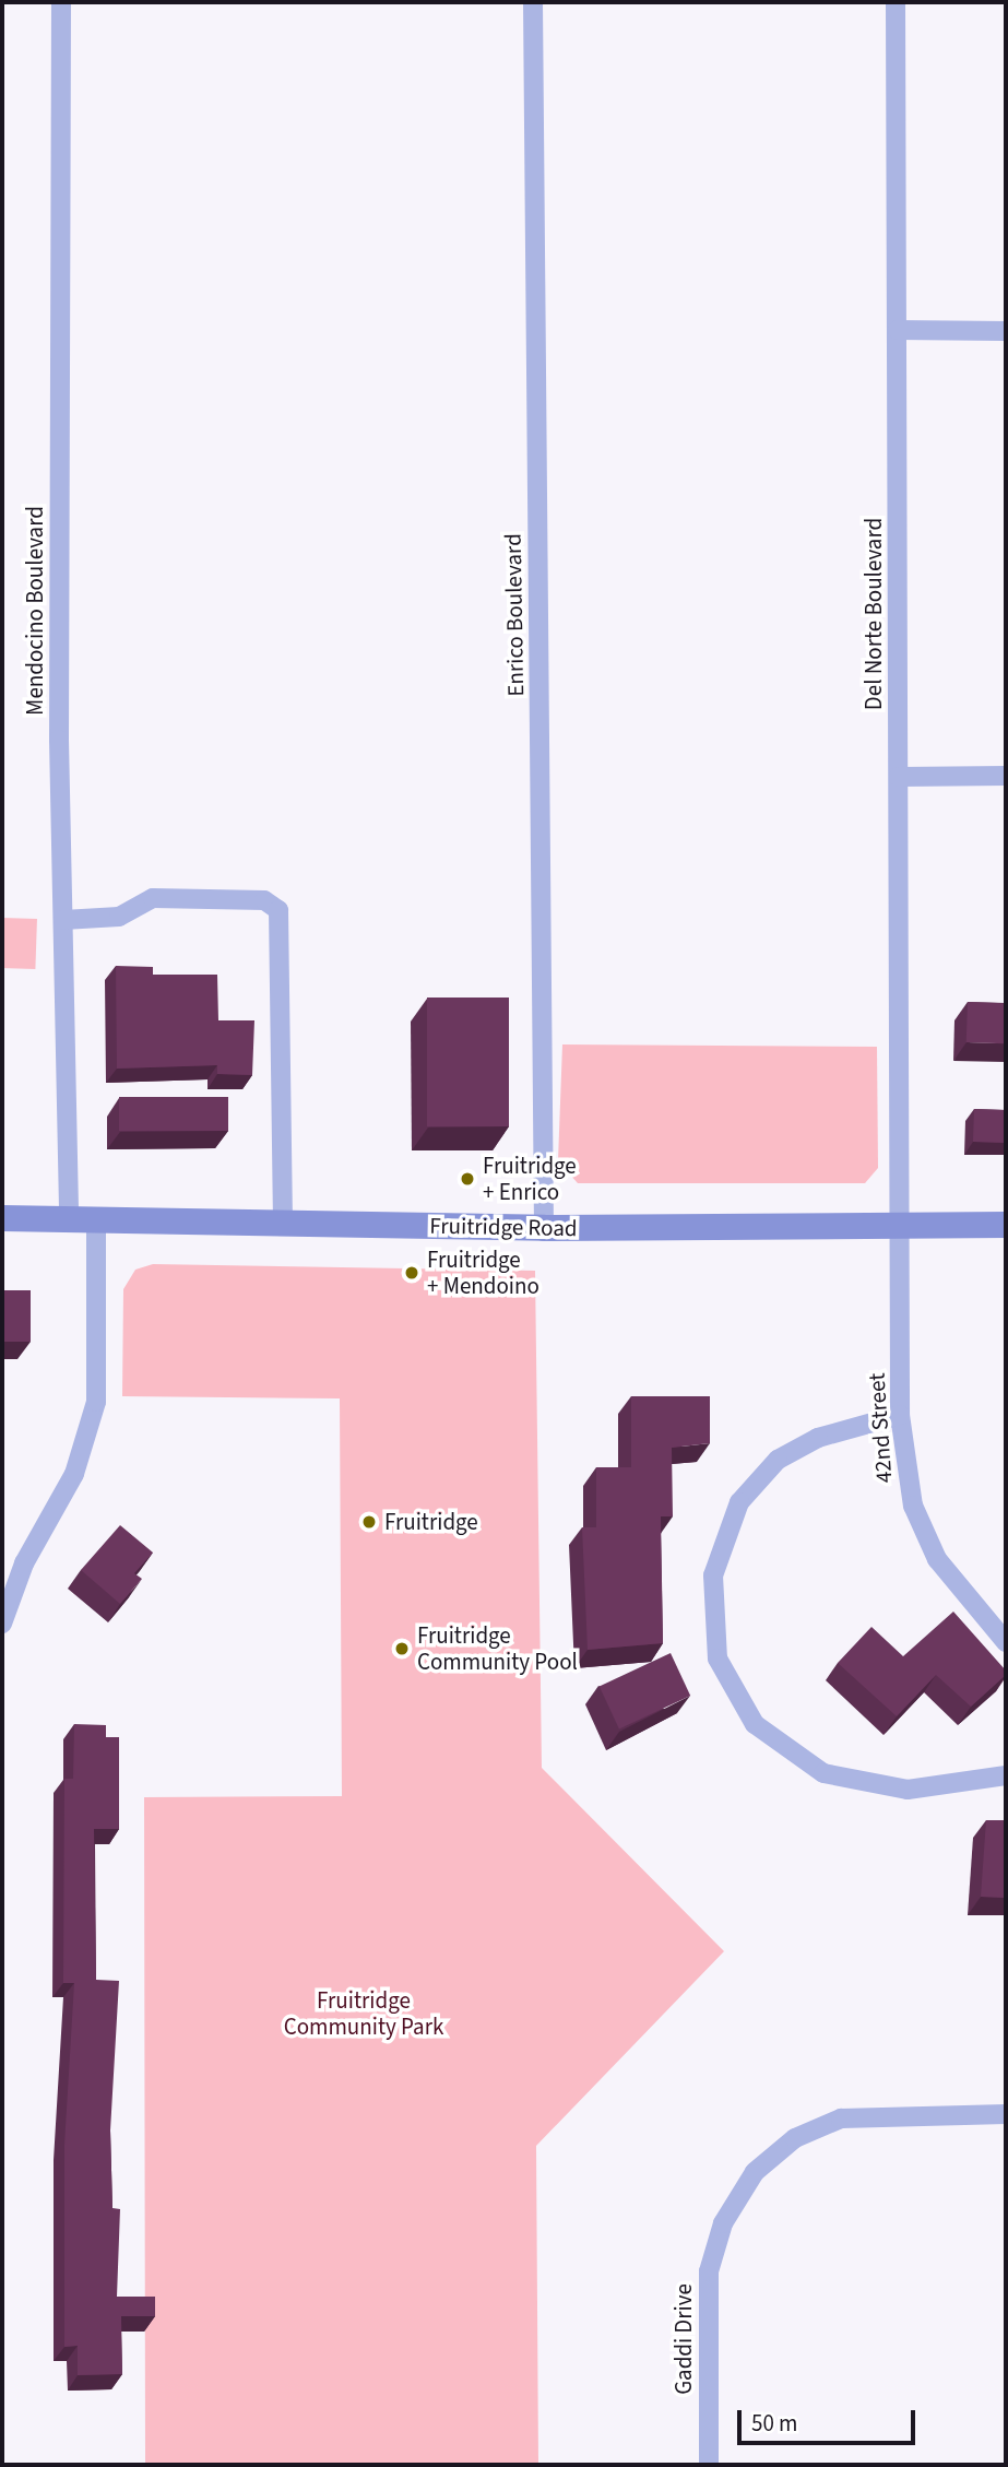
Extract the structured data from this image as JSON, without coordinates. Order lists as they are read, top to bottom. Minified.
{"streets":{"main road":["Fruitridge Road"],"street":["Mendocino Boulevard","Del Norte Boulevard","Enrico Boulevard","42nd Street","Gaddi Drive"]},"crossings":[["Mendocino Boulevard","Fruitridge Road"],["Del Norte Boulevard","Fruitridge Road"],["Del Norte Boulevard","42nd Street"],["Enrico Boulevard","Fruitridge Road"],["Fruitridge Road","42nd Street"]],"parks":["Fruitridge Community Park"],"places":["Fruitridge + Enrico","Fruitridge + Mendoino","Fruitridge","Fruitridge Community Pool"],"scale_bar":"50 m"}
